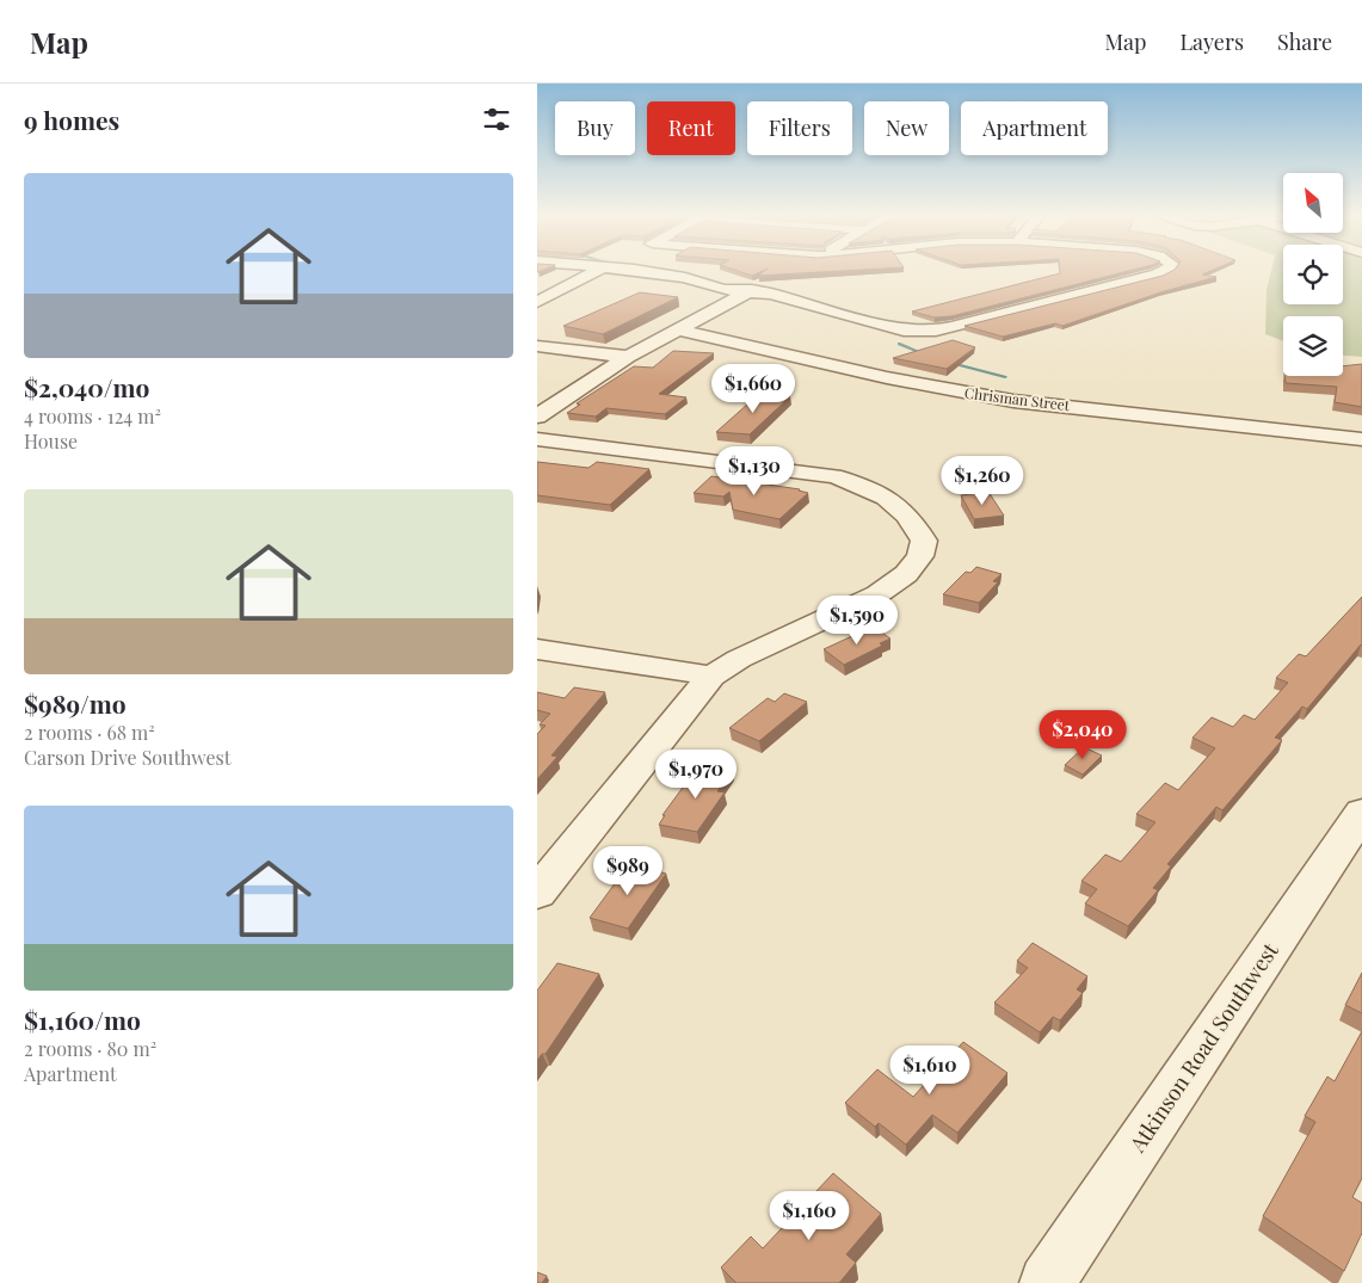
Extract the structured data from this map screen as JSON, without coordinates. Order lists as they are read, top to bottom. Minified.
{"streets":{"street":["Chrisman Street","Atkinson Road Southwest"]},"north":"top left","page":{"header":"Map","nav":["Map","Layers","Share"],"heading":"9 homes","chip":["Buy","Rent","Filters","New","Apartment"],"list":[{"name":"$2,040/mo","note":"4 rooms · 124 m² · House"},{"name":"$989/mo","note":"2 rooms · 68 m² · Carson Drive Southwest"},{"name":"$1,160/mo","note":"2 rooms · 80 m² · Apartment"}],"price":["$1,660","$1,130","$1,260","$1,590","$2,040","$1,970","$989","$1,610","$1,160"]}}
